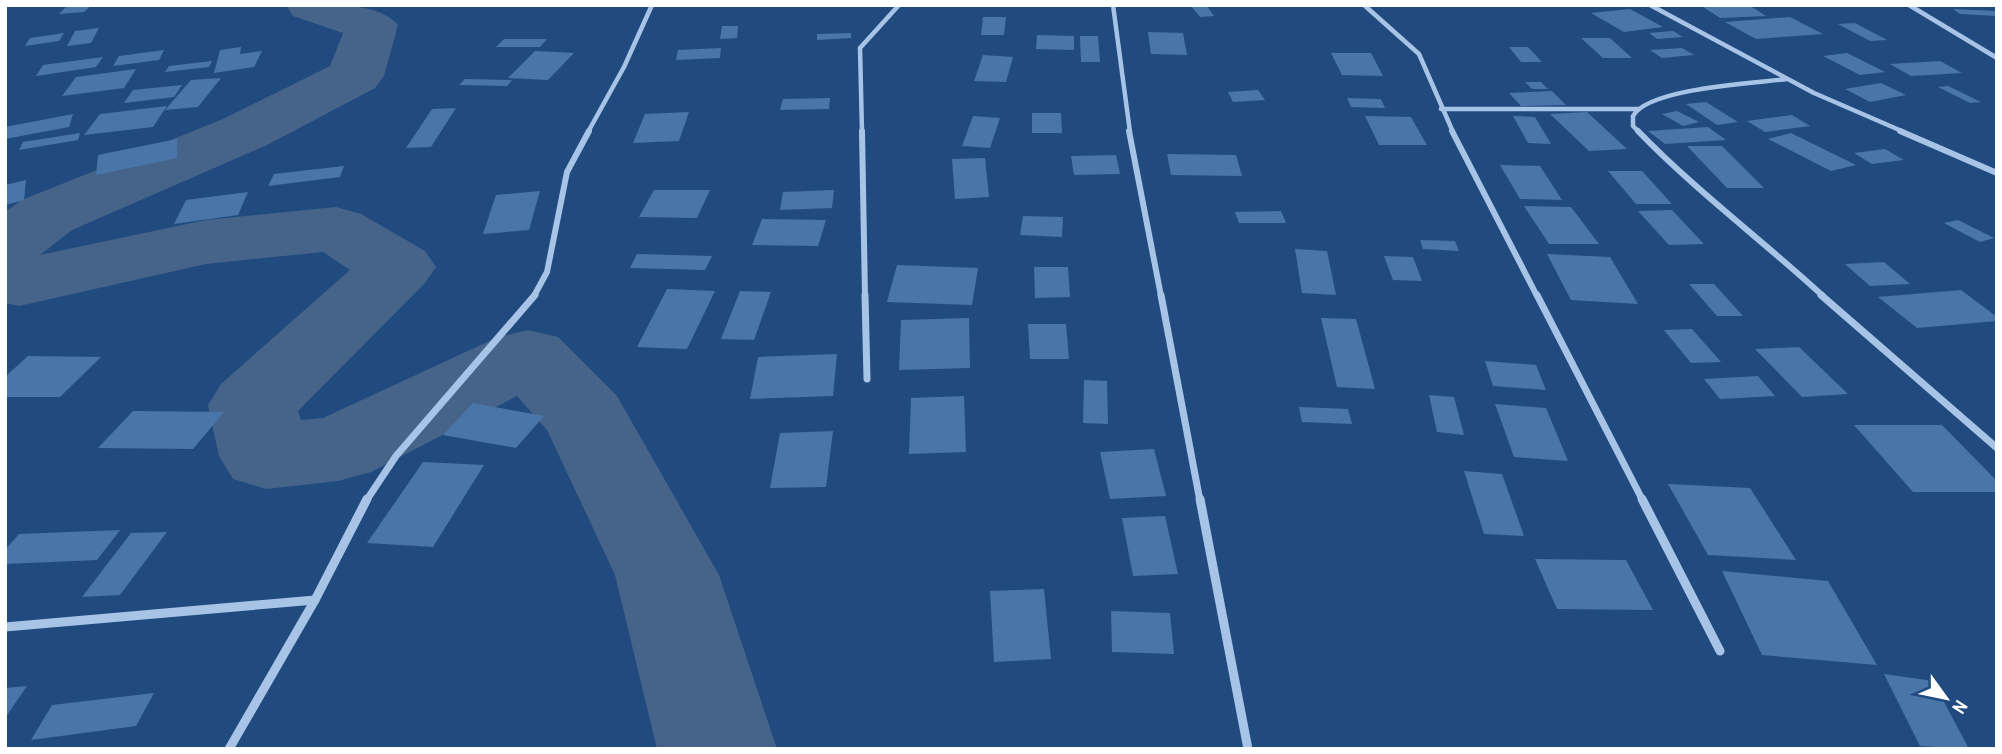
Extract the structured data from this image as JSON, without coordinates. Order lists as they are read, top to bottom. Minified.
{"north":"bottom right"}
